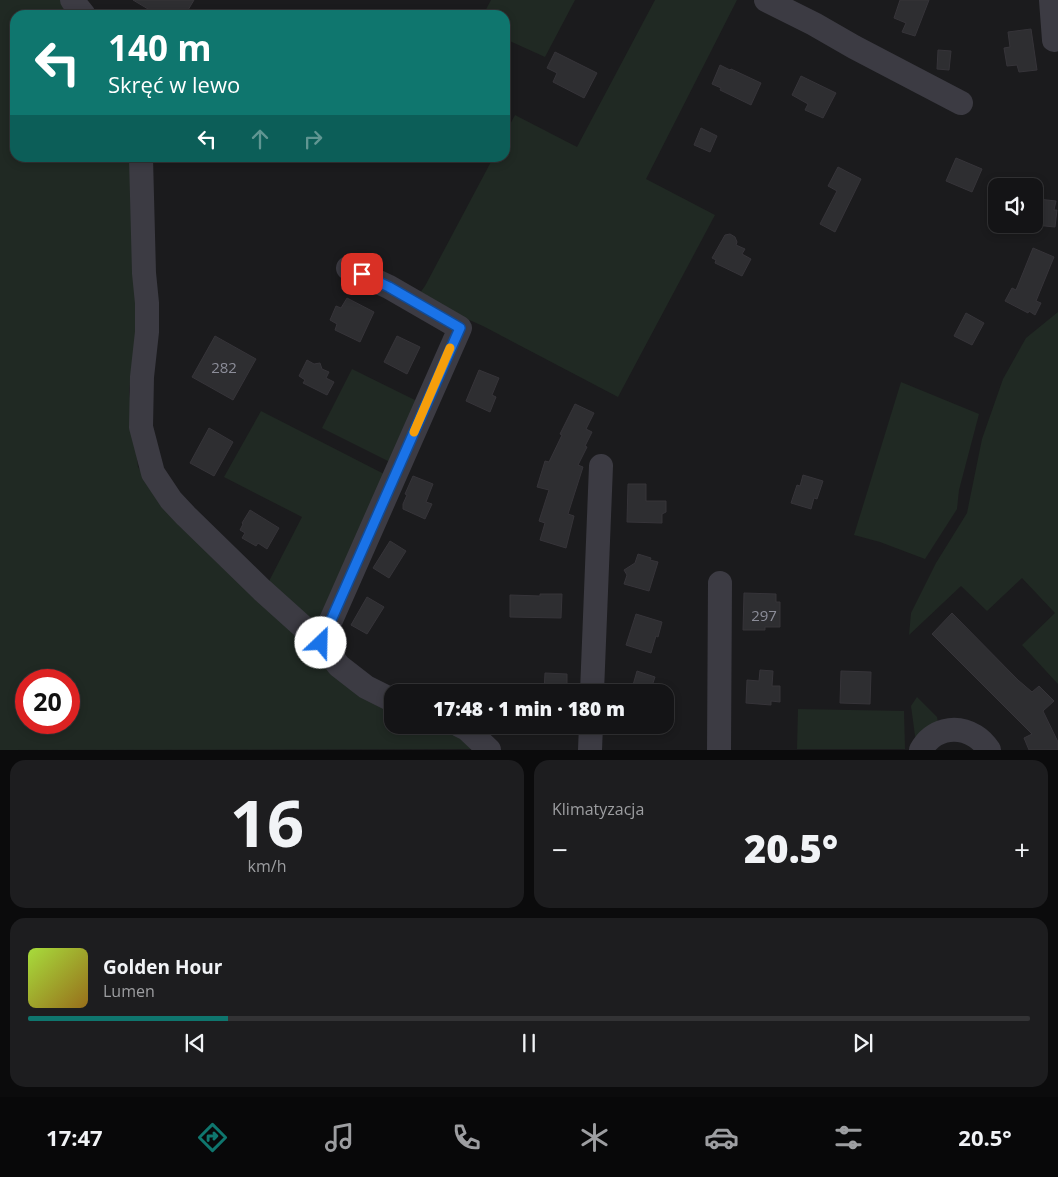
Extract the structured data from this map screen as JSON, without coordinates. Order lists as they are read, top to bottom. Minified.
{"house_numbers":["282","297"],"page":{"turn":["140 m","Skręć w lewo"],"limit":"20","trip":"17:48 · 1 min · 180 m","tile":[["16","km/h"],"Klimatyzacja"],"heat":["−","20.5°","+"],"song":["Golden Hour","Lumen"],"tabs":["17:47","20.5°"]}}
